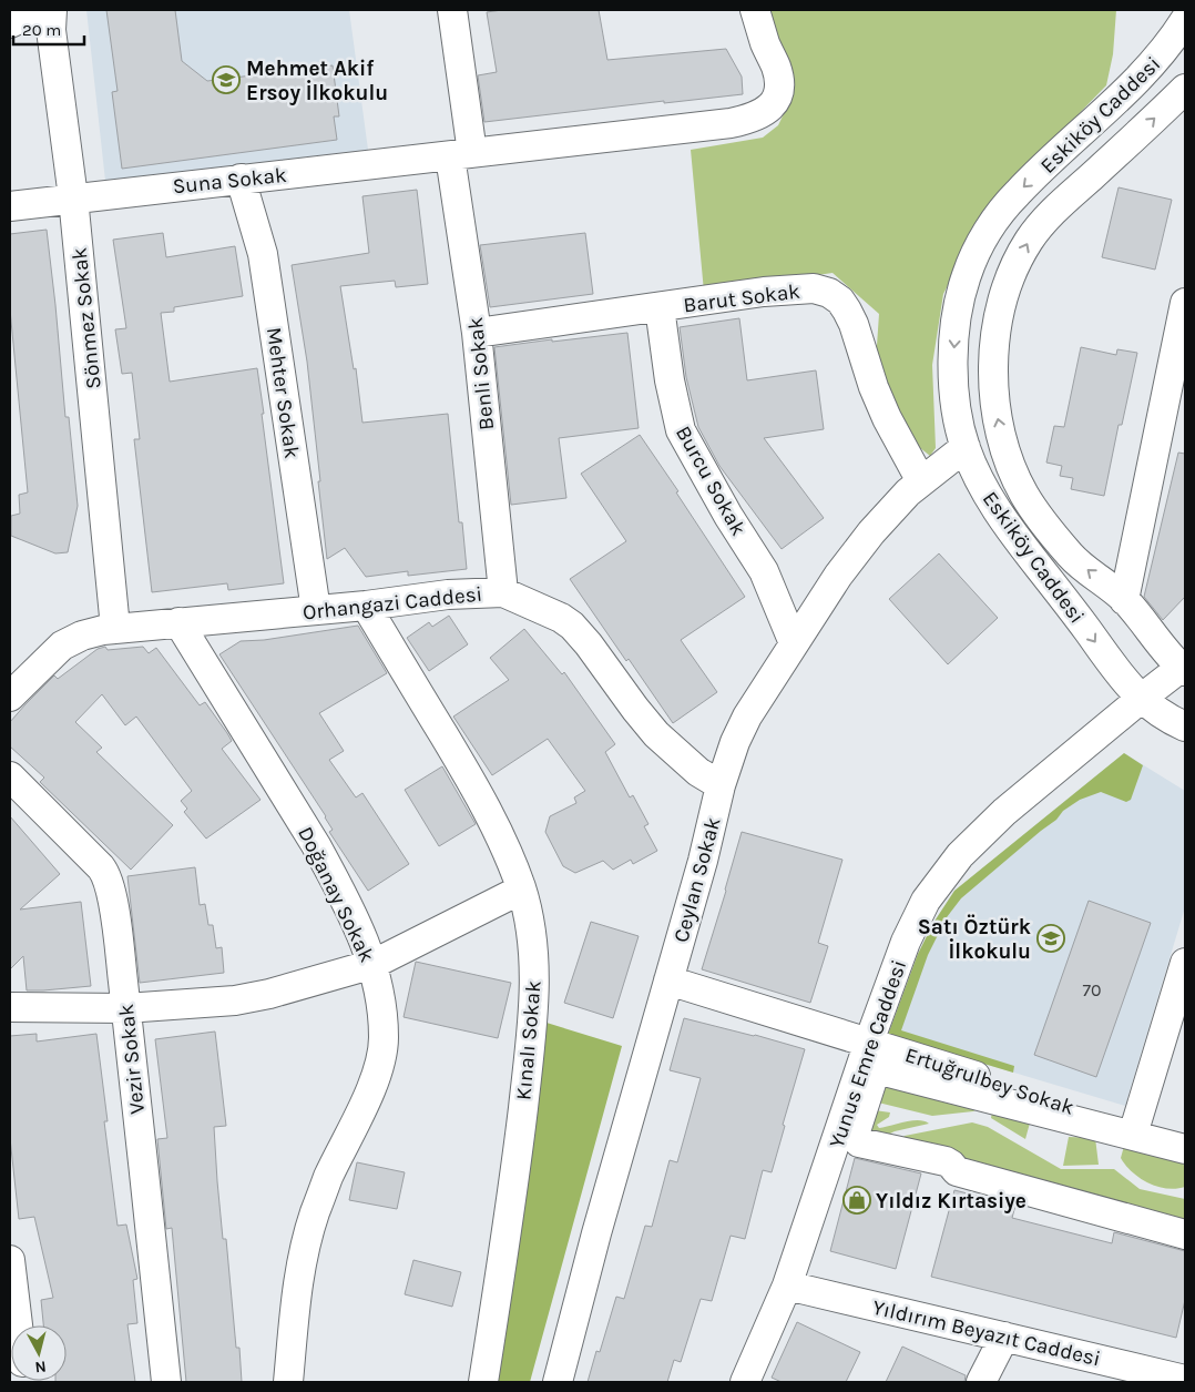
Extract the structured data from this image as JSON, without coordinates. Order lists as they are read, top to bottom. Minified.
{"streets":{"street":["Eskiköy Caddesi","Suna Sokak","Barut Sokak","Sönmez Sokak","Benli Sokak","Mehter Sokak","Burcu Sokak","Orhangazi Caddesi","Ceylan Sokak","Doğanay Sokak","Kınalı Sokak","Yunus Emre Caddesi","Vezir Sokak","Ertuğrulbey Sokak","Yıldırım Beyazıt Caddesi"]},"crossings":[["Eskiköy Caddesi","Ceylan Sokak"],["Eskiköy Caddesi","Yunus Emre Caddesi"],["Suna Sokak","Sönmez Sokak"],["Suna Sokak","Benli Sokak"],["Suna Sokak","Mehter Sokak"],["Barut Sokak","Benli Sokak"],["Barut Sokak","Burcu Sokak"],["Barut Sokak","Ceylan Sokak"],["Sönmez Sokak","Orhangazi Caddesi"],["Benli Sokak","Orhangazi Caddesi"],["Mehter Sokak","Orhangazi Caddesi"],["Burcu Sokak","Ceylan Sokak"],["Orhangazi Caddesi","Ceylan Sokak"],["Orhangazi Caddesi","Doğanay Sokak"],["Orhangazi Caddesi","Kınalı Sokak"],["Ceylan Sokak","Ertuğrulbey Sokak"],["Yunus Emre Caddesi","Ertuğrulbey Sokak"],["Yunus Emre Caddesi","Yıldırım Beyazıt Caddesi"]],"places":{"school or university":["Mehmet Akif Ersoy İlkokulu","Satı Öztürk İlkokulu"],"shop":["Yıldız Kırtasiye"]},"house_numbers":["70"],"scale_bar":"20 m","north":"bottom"}
